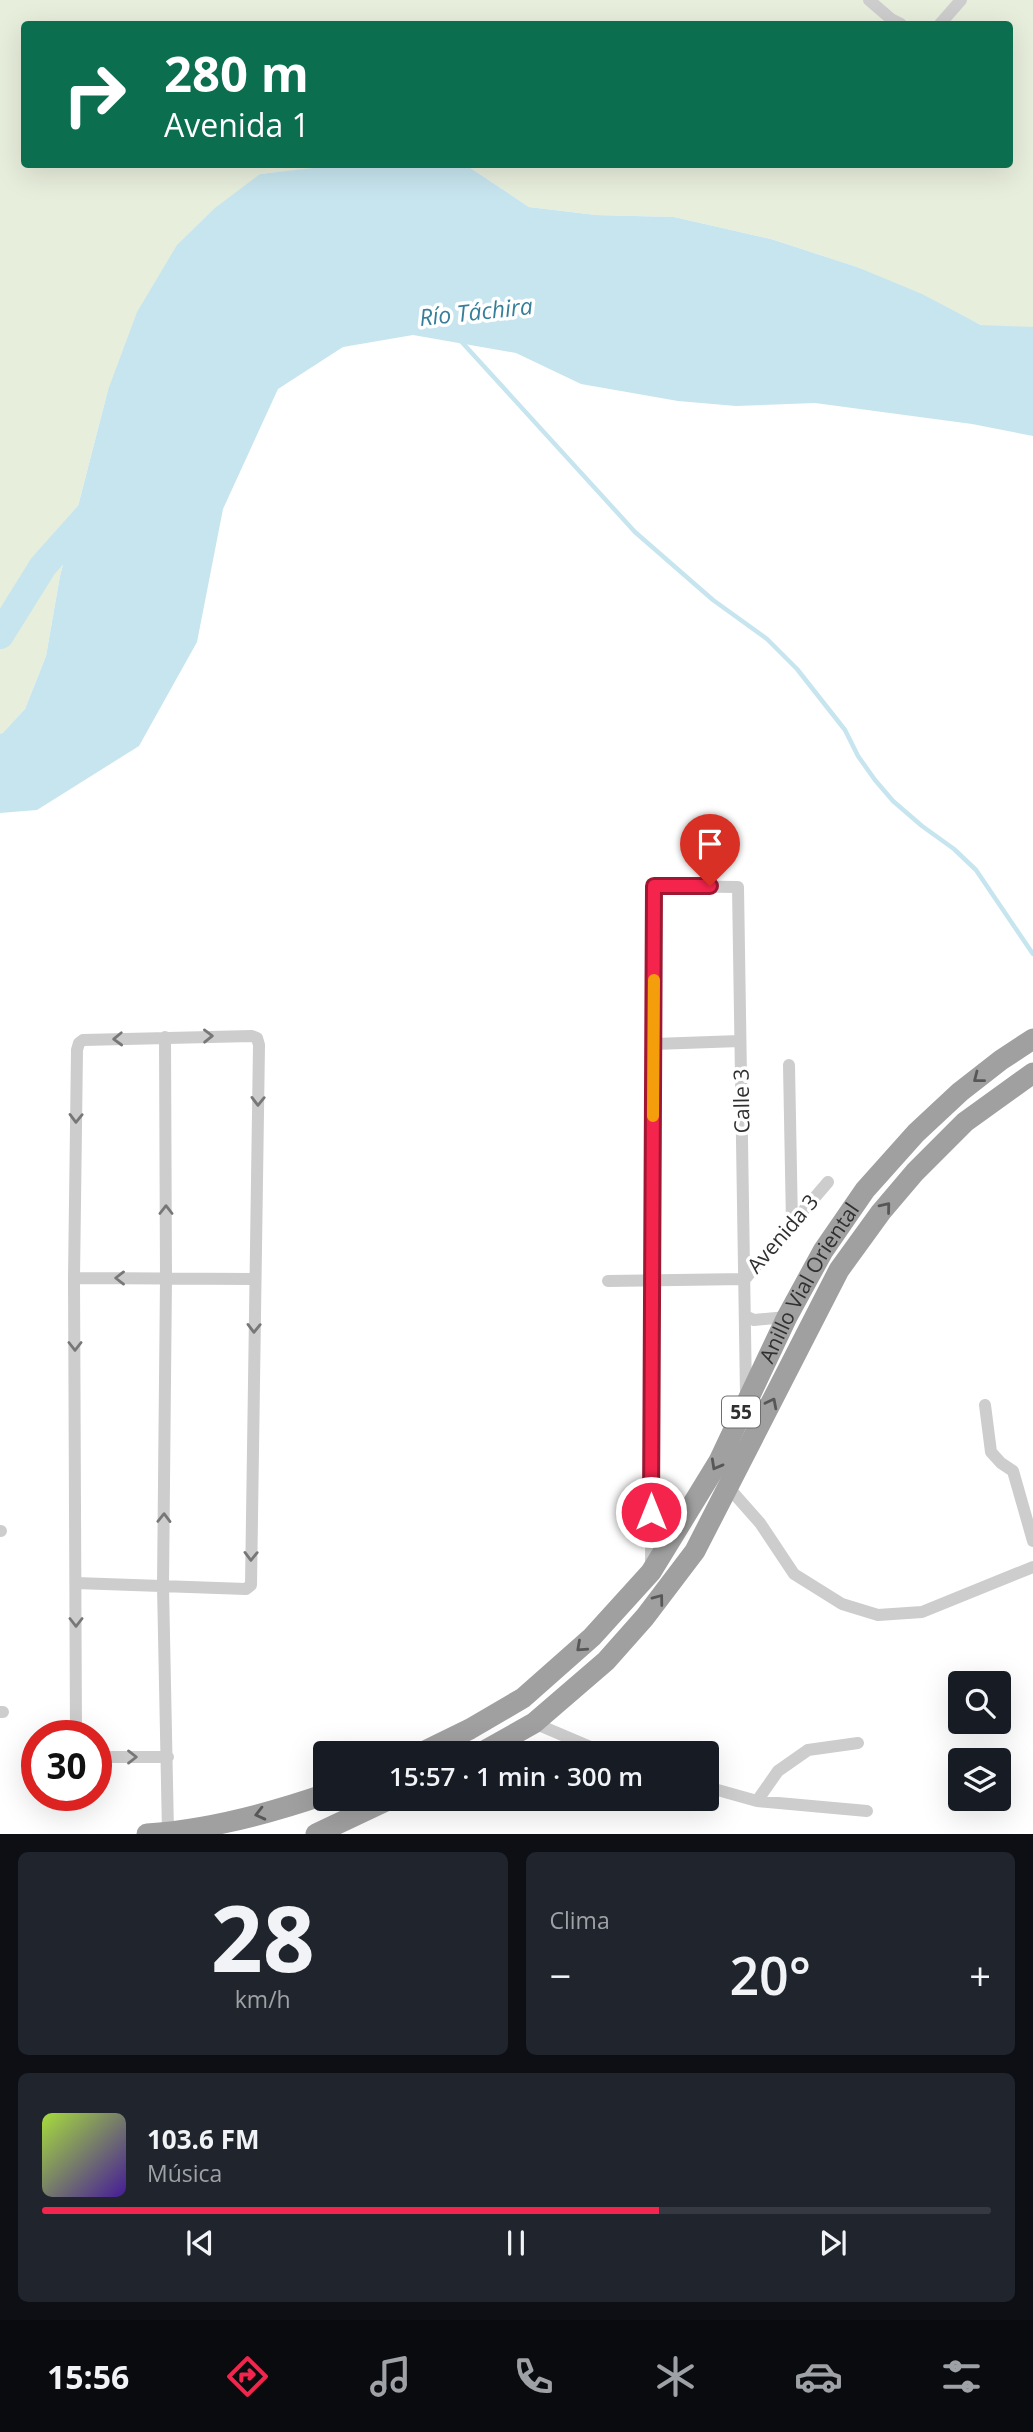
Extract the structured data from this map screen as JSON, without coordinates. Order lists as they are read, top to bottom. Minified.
{"streets":{"highway":["Anillo Vial Oriental","55"],"street":["Calle 3","Avenida 3"]},"crossings":[["Calle 3","Avenida 3"],["Calle 3","Anillo Vial Oriental"]],"water":["Río Táchira"],"page":{"turn":["280 m","Avenida 1"],"limit":"30","trip":"15:57 · 1 min · 300 m","tile":[["28","km/h"],"Clima"],"heat":["−","20°","+"],"song":["103.6 FM","Música"],"tabs":"15:56"}}
